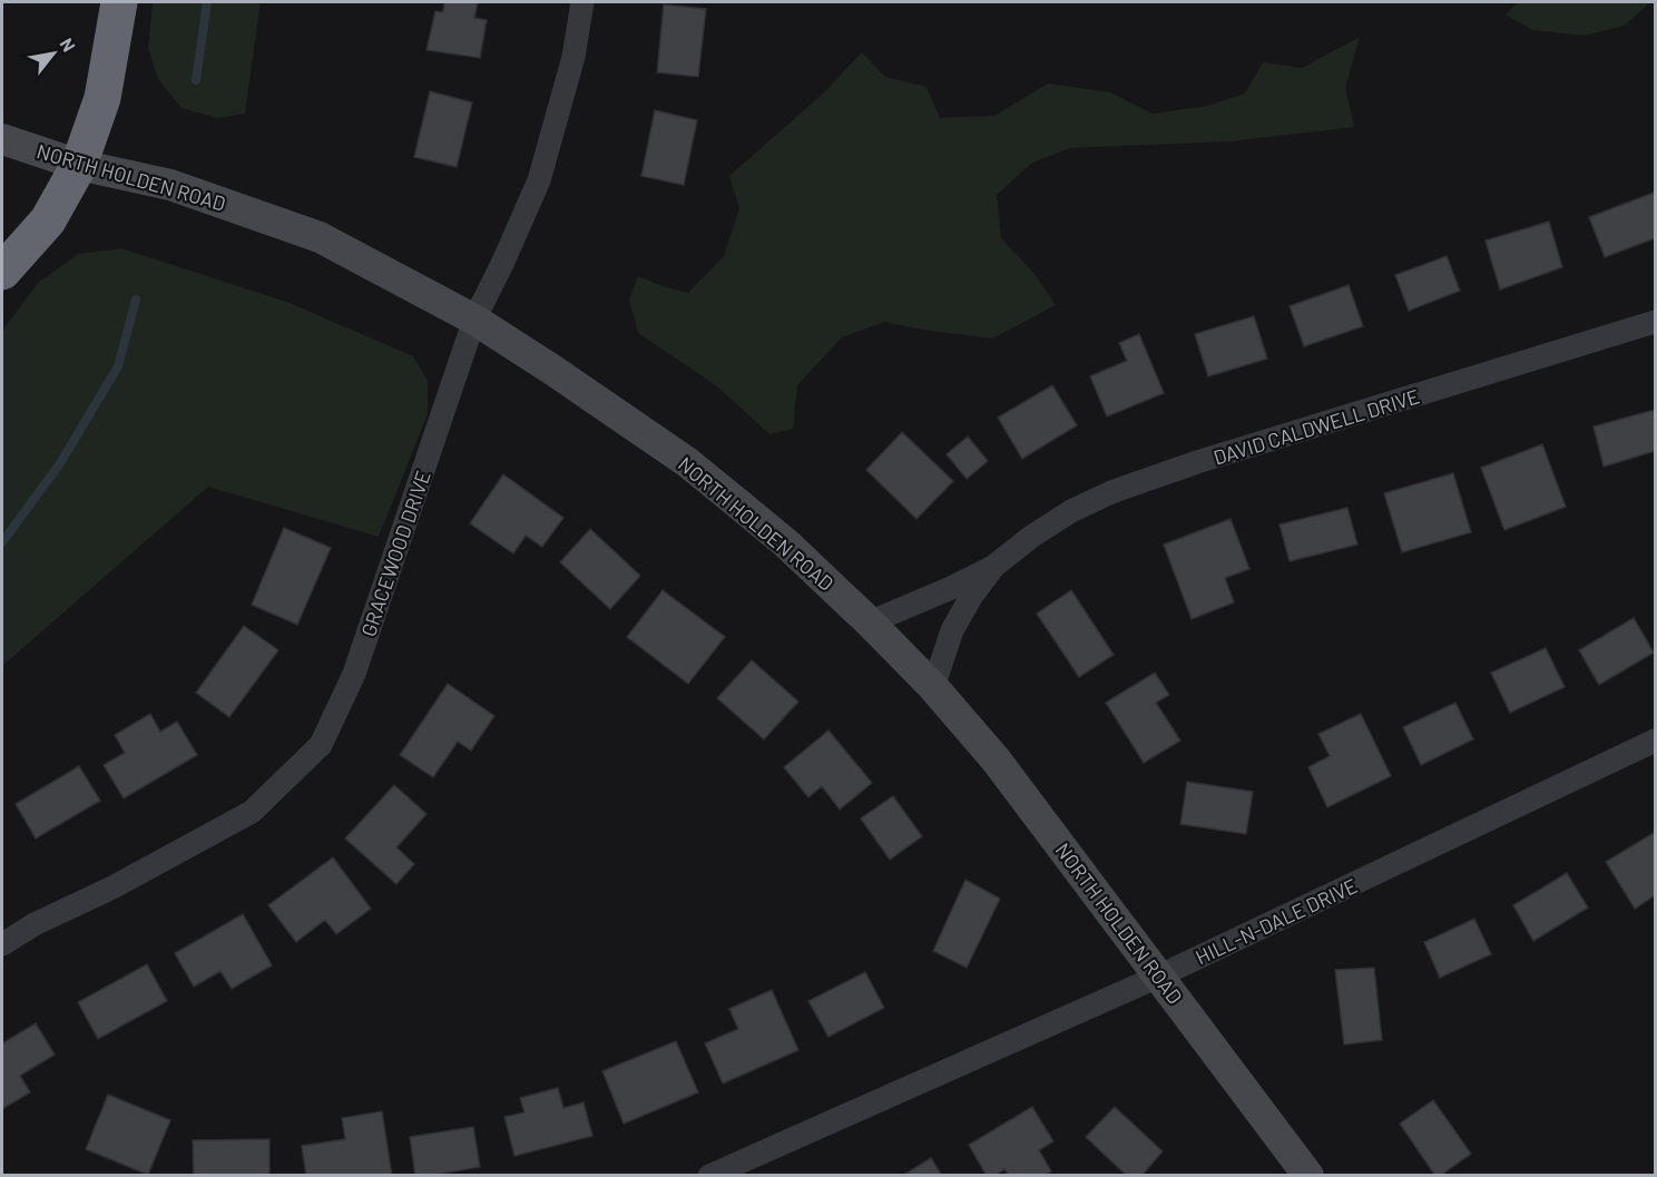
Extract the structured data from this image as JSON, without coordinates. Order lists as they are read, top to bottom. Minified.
{"streets":{"main road":["NORTH HOLDEN ROAD"],"street":["DAVID CALDWELL DRIVE","GRACEWOOD DRIVE","HILL-N-DALE DRIVE"]},"crossings":[["NORTH HOLDEN ROAD","DAVID CALDWELL DRIVE"],["NORTH HOLDEN ROAD","GRACEWOOD DRIVE"],["NORTH HOLDEN ROAD","HILL-N-DALE DRIVE"]],"north":"top right"}
